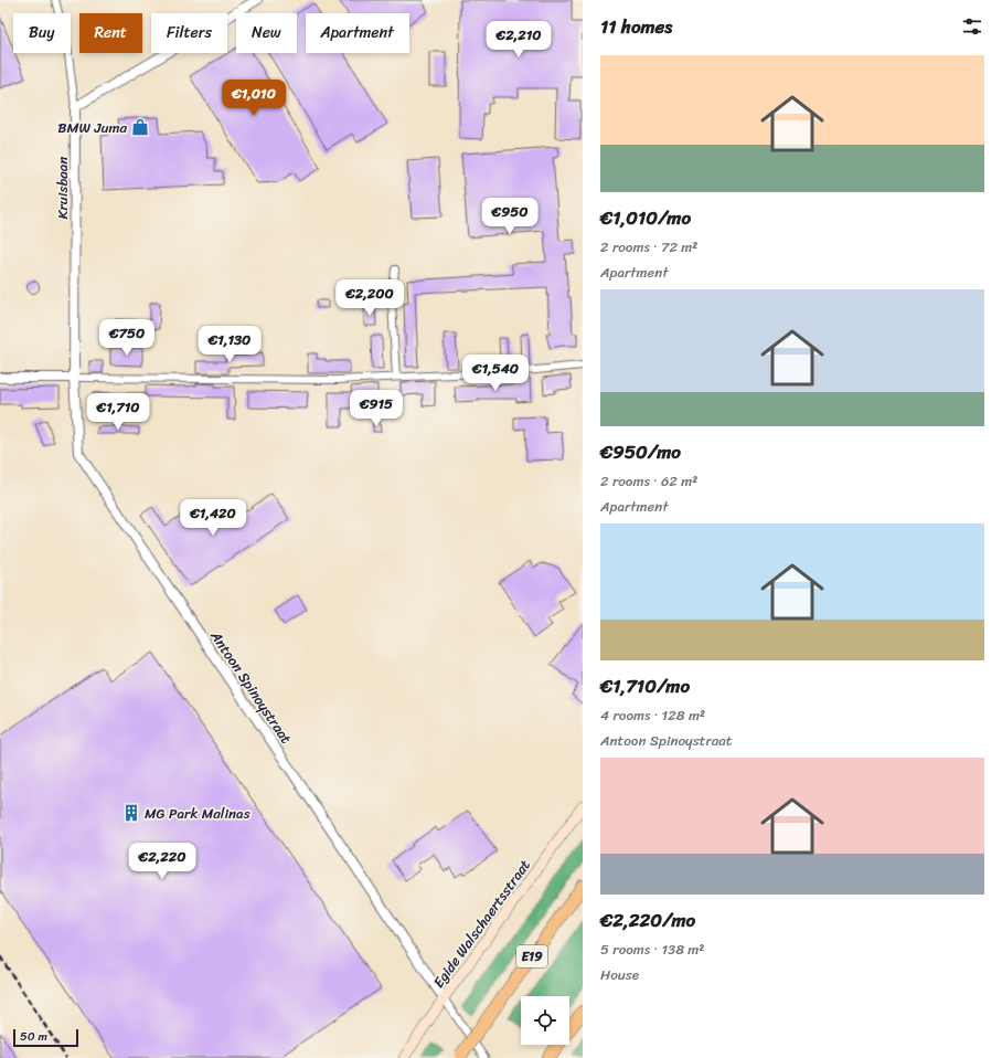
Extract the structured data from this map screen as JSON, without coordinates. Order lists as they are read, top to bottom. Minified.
{"streets":{"highway":["E19"],"main road":["Egide Walschaertsstraat"],"street":["Kruisbaan","Antoon Spinoystraat"]},"crossings":[["Kruisbaan","Antoon Spinoystraat"],["Antoon Spinoystraat","Egide Walschaertsstraat"]],"places":{"shop":["BMW Juma"],"building":["MG Park Malinas"]},"scale_bar":"50 m","page":{"heading":"11 homes","chip":["Buy","Rent","Filters","New","Apartment"],"price":["€2,210","€1,010","€950","€2,200","€750","€1,130","€1,540","€915","€1,710","€1,420","€2,220"],"list":[{"name":"€1,010/mo","note":"2 rooms · 72 m² · Apartment"},{"name":"€950/mo","note":"2 rooms · 62 m² · Apartment"},{"name":"€1,710/mo","note":"4 rooms · 128 m² · Antoon Spinoystraat"},{"name":"€2,220/mo","note":"5 rooms · 138 m² · House"}],"scale":"50 m"}}
